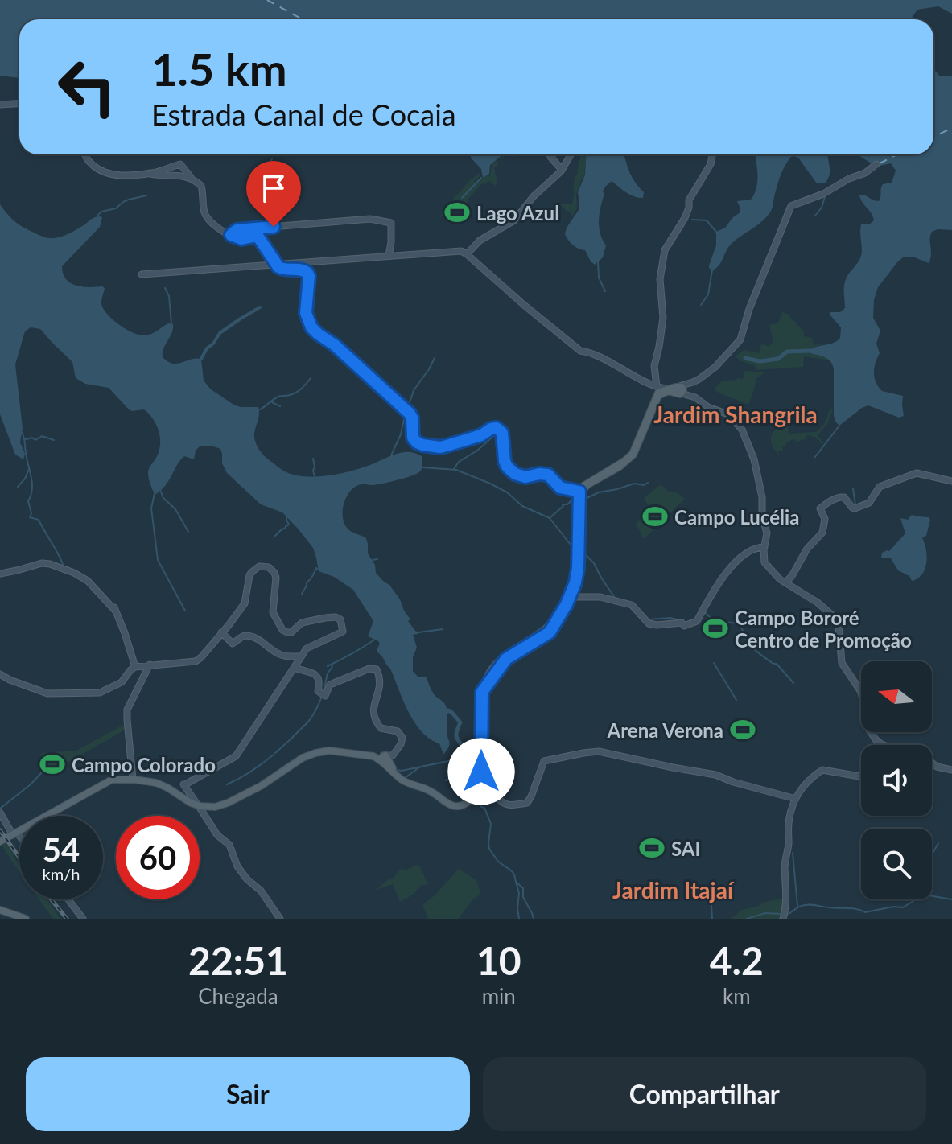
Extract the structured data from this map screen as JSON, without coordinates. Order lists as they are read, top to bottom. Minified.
{"districts":["Jardim Shangrila","Jardim Itajaí"],"places":{"sports":["Lago Azul","Campo Lucélia","Campo Bororé Centro de Promoção","Arena Verona","Campo Colorado","SAI"]},"north":"left","page":{"turn":["1.5 km","Estrada Canal de Cocaia"],"speed":"54 km/h","limit":"60","eta":["22:51","Chegada","10","min","4.2","km"],"buttons":["Sair","Compartilhar"]}}
